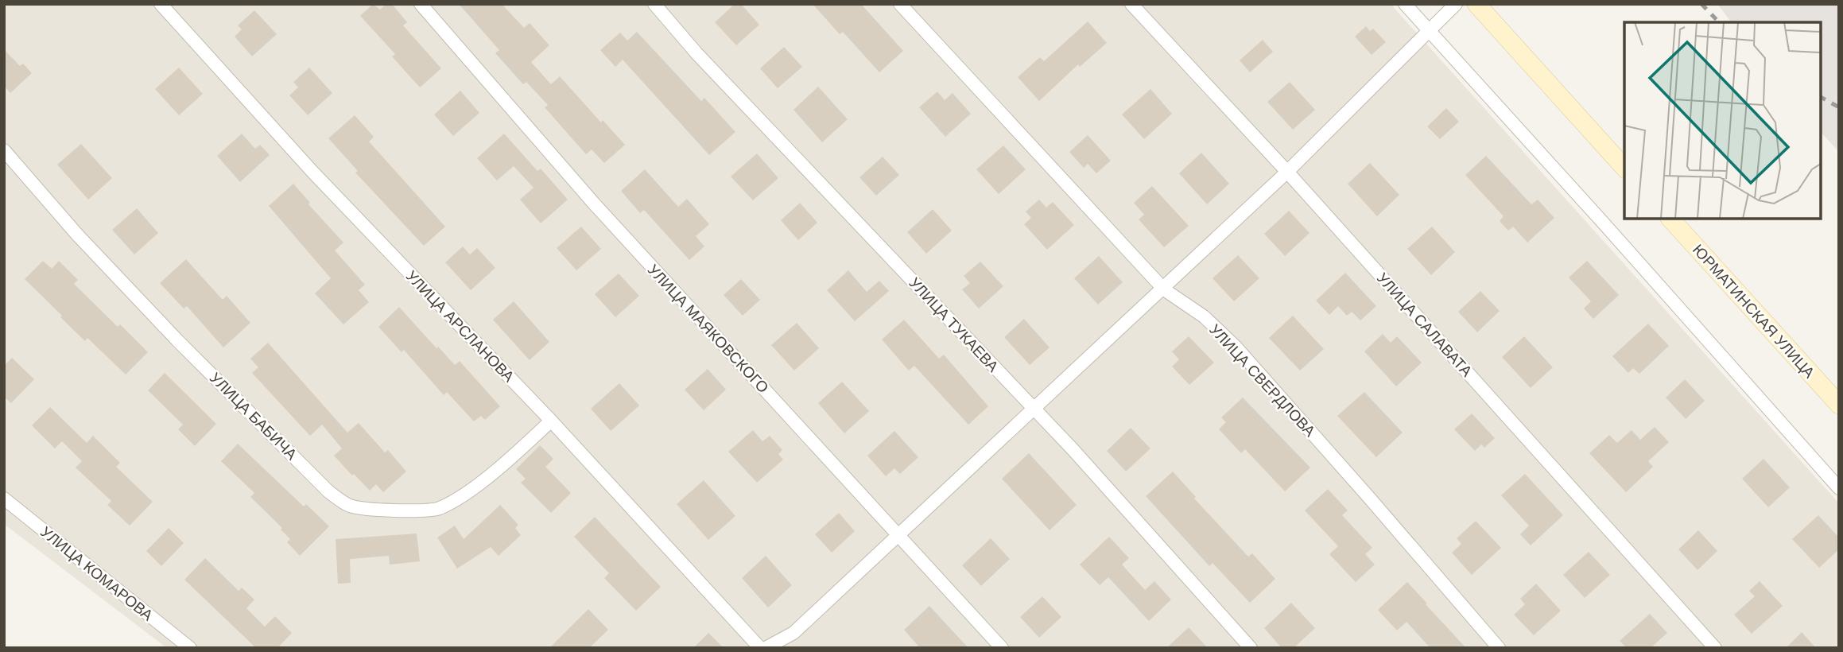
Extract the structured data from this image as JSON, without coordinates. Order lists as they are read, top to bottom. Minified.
{"streets":{"main road":["ЮРМАТИНСКАЯ УЛИЦА"],"street":["УЛИЦА ТУКАЕВА","УЛИЦА САЛАВАТА","УЛИЦА АРСЛАНОВА","УЛИЦА МАЯКОВСКОГО","УЛИЦА СВЕРДЛОВА","УЛИЦА БАБИЧА","УЛИЦА КОМАРОВА"]},"crossings":[["УЛИЦА АРСЛАНОВА","УЛИЦА БАБИЧА"]]}
